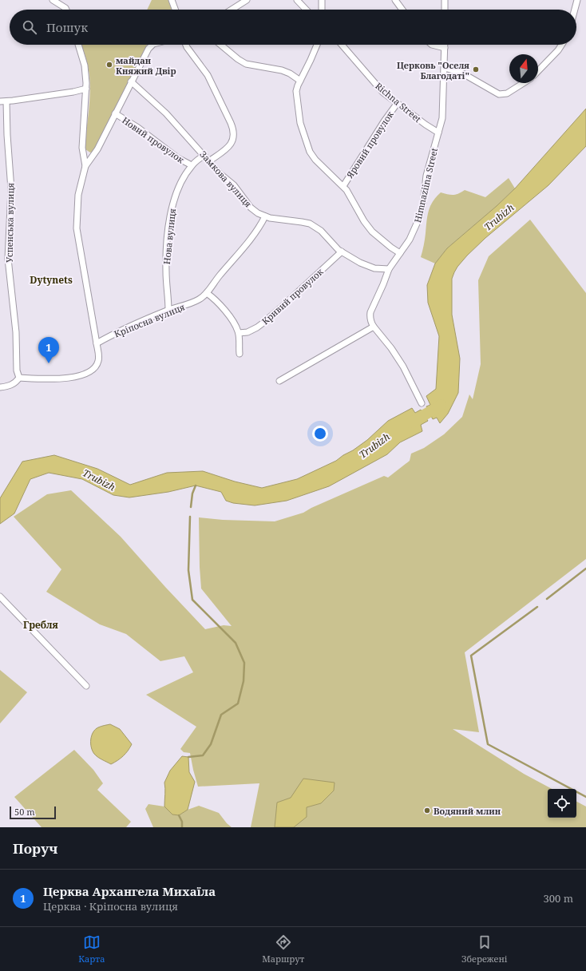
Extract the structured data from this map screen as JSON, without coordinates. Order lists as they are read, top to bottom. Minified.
{"streets":{"street":["Richna Street","Новий провулок","Яровий провулок","Замкова вулиця","Himnaziina Street","Успенська вулиця","Нова вулиця","Кривий провулок","Кріпосна вулиця"]},"crossings":[["Richna Street","Яровий провулок"],["Richna Street","Himnaziina Street"],["Новий провулок","Нова вулиця"],["Замкова вулиця","Himnaziina Street"],["Замкова вулиця","Нова вулиця"],["Замкова вулиця","Кривий провулок"],["Замкова вулиця","Кріпосна вулиця"],["Нова вулиця","Кріпосна вулиця"]],"districts":["Dytynets","Гребля"],"water":["Trubizh"],"places":["майдан Княжий Двір","Церковь \"Оселя Благодаті\"","Водяний млин"],"scale_bar":"50 m","north":"top","page":{"search":"Пошук","pins":"1","scale":"50 m","heading":"Поруч","list":[{"mark":"1","name":"Церква Архангела Михаїла","note":"Церква · Кріпосна вулиця","value":"300 m"}],"nav":["Карта","Маршрут","Збережені"]}}
